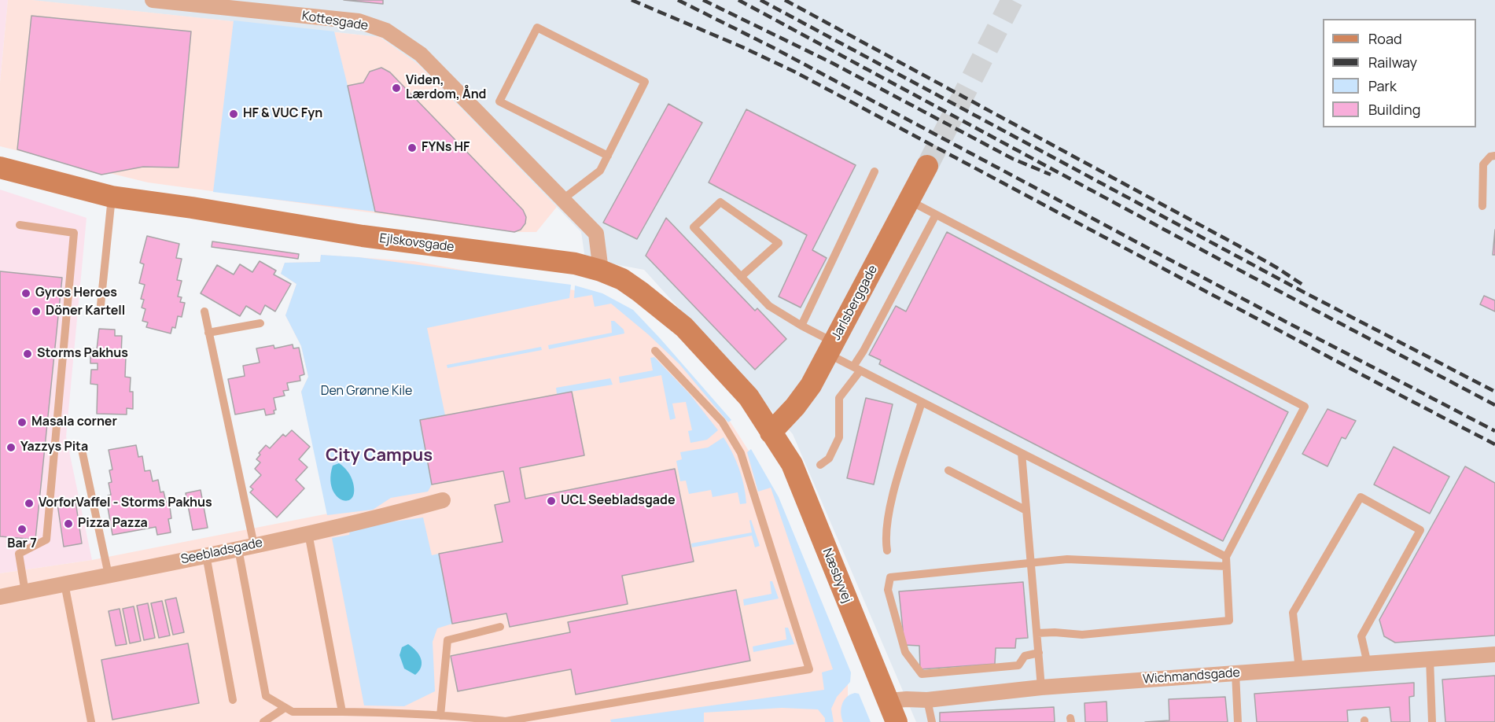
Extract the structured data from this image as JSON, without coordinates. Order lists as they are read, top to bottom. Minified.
{"streets":{"street":["Kottesgade","Ejlskovsgade","Jarlsberggade","Seebladsgade","Næsbyvej","Wichmandsgade"]},"crossings":[["Kottesgade","Ejlskovsgade"],["Ejlskovsgade","Jarlsberggade"],["Ejlskovsgade","Næsbyvej"],["Jarlsberggade","Næsbyvej"],["Næsbyvej","Wichmandsgade"]],"districts":["City Campus"],"parks":["Den Grønne Kile"],"places":["Viden, Lærdom, Ånd","HF & VUC Fyn","FYNs HF","Gyros Heroes","Döner Kartell","Storms Pakhus","Masala corner","Yazzys Pita","UCL Seebladsgade","VorforVaffel - Storms Pakhus","Pizza Pazza","Bar 7"],"legend":["Road","Railway","Park","Building"]}
